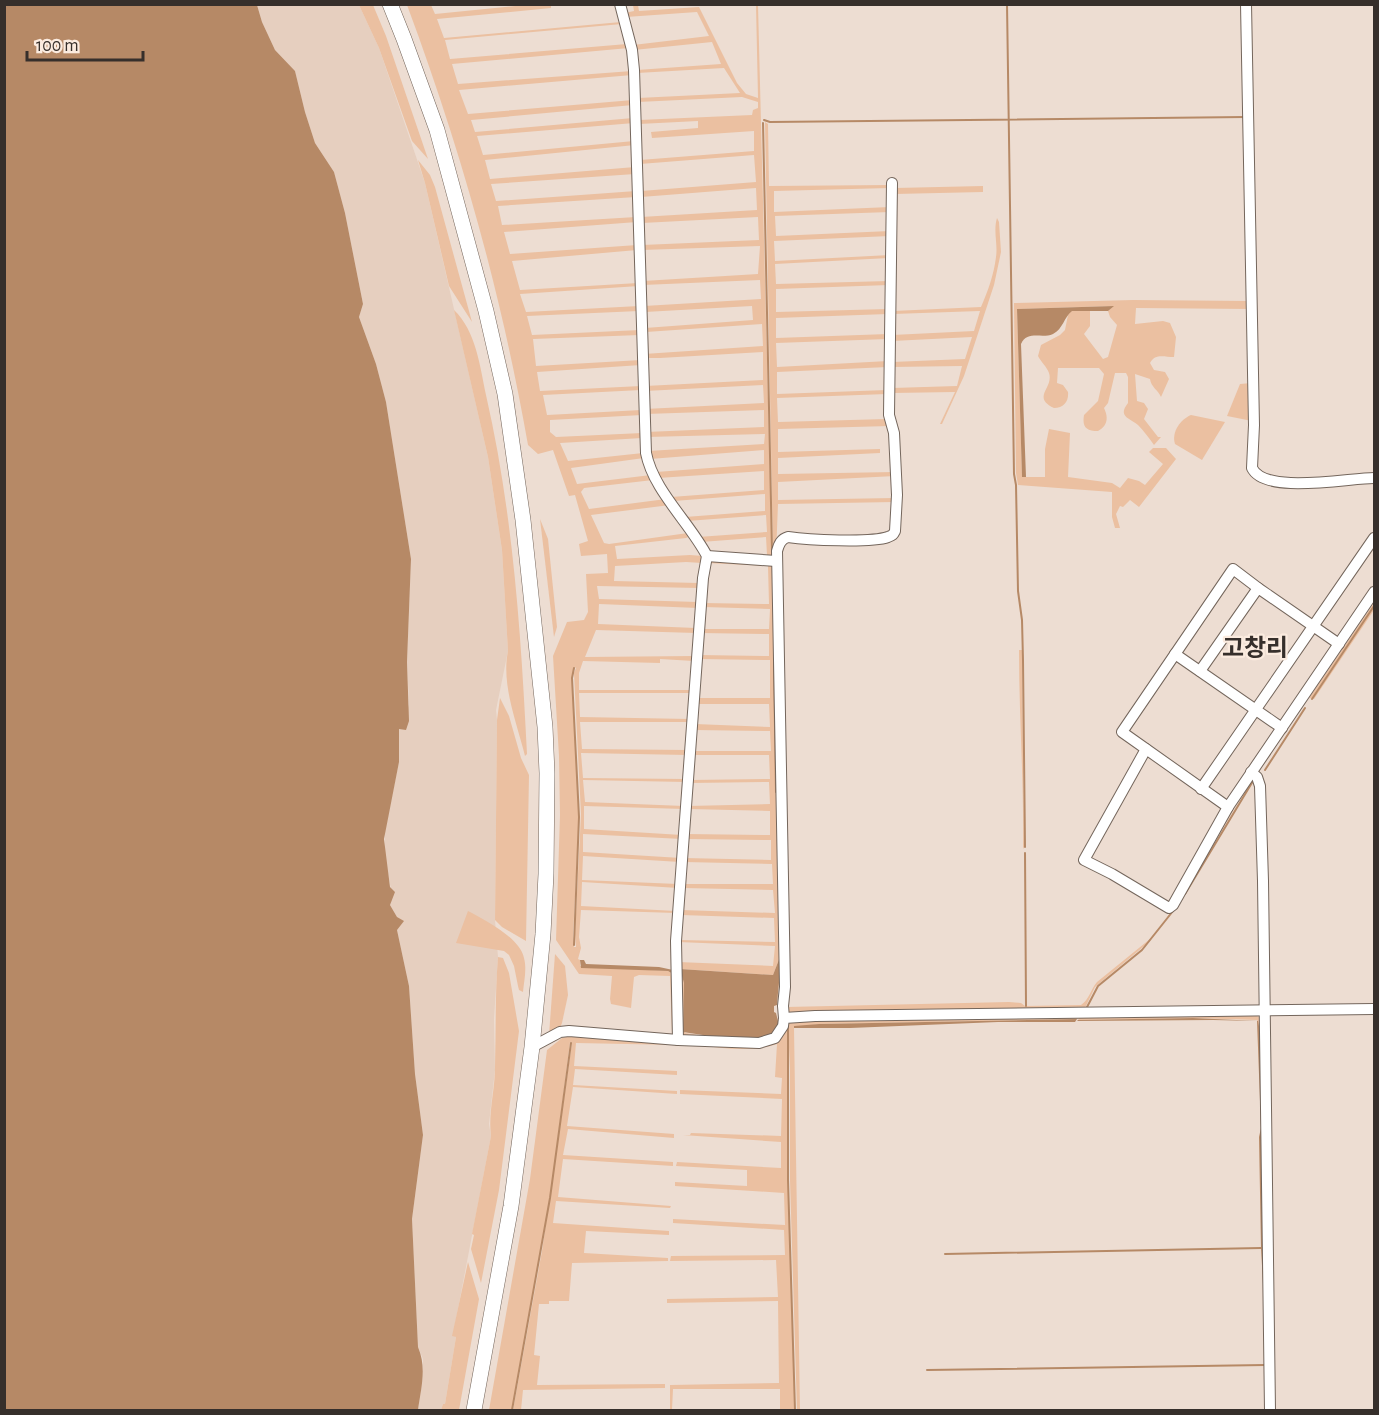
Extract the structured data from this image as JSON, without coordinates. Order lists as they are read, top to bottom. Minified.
{"districts":["고창리"],"scale_bar":"100 m"}
